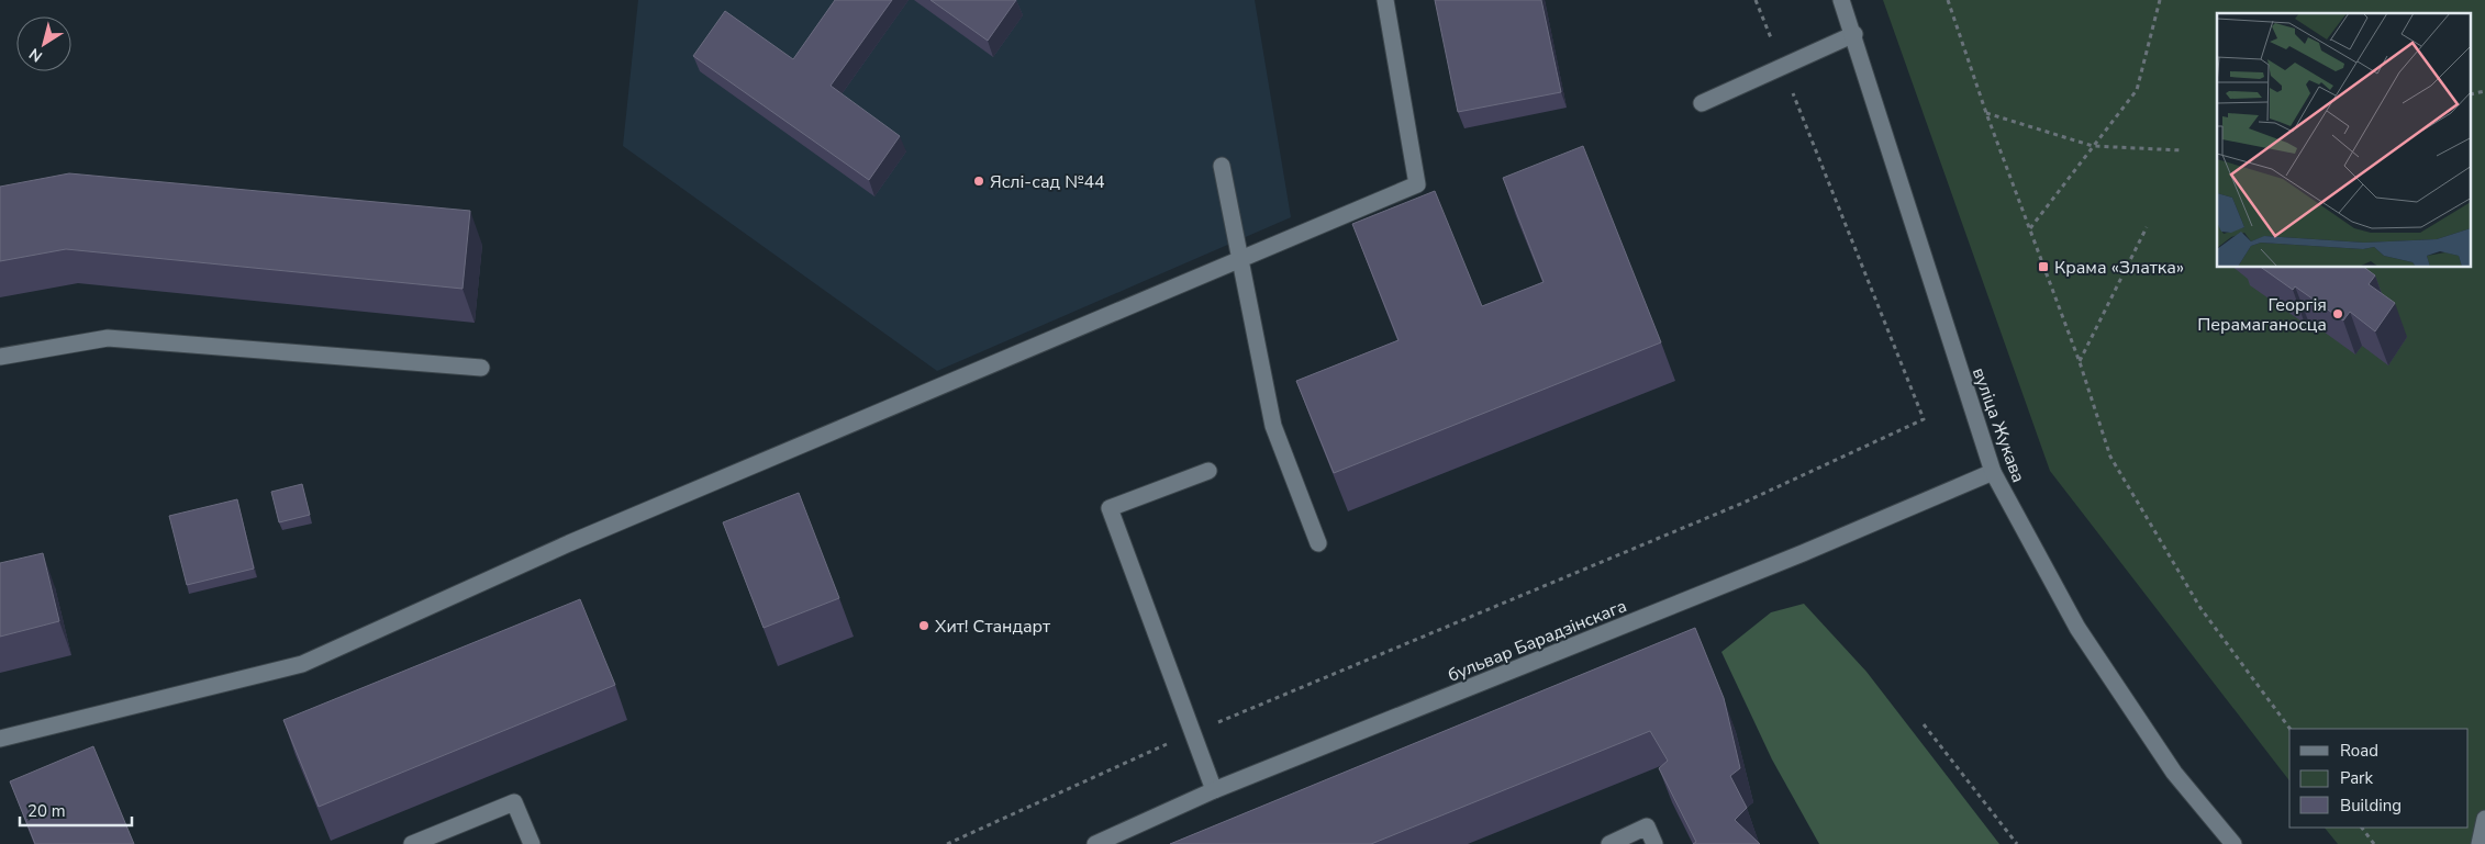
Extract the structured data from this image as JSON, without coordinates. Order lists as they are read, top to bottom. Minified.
{"streets":{"street":["вуліца Жукава","бульвар Барадзінскага"]},"crossings":[["вуліца Жукава","бульвар Барадзінскага"]],"places":{"other":["Яслі-сад №44","Георгія Перамаганосца","Хит! Стандарт"],"transit":["Крама «Златка»"]},"legend":["Road","Park","Building"],"scale_bar":"20 m","north":"bottom left"}
